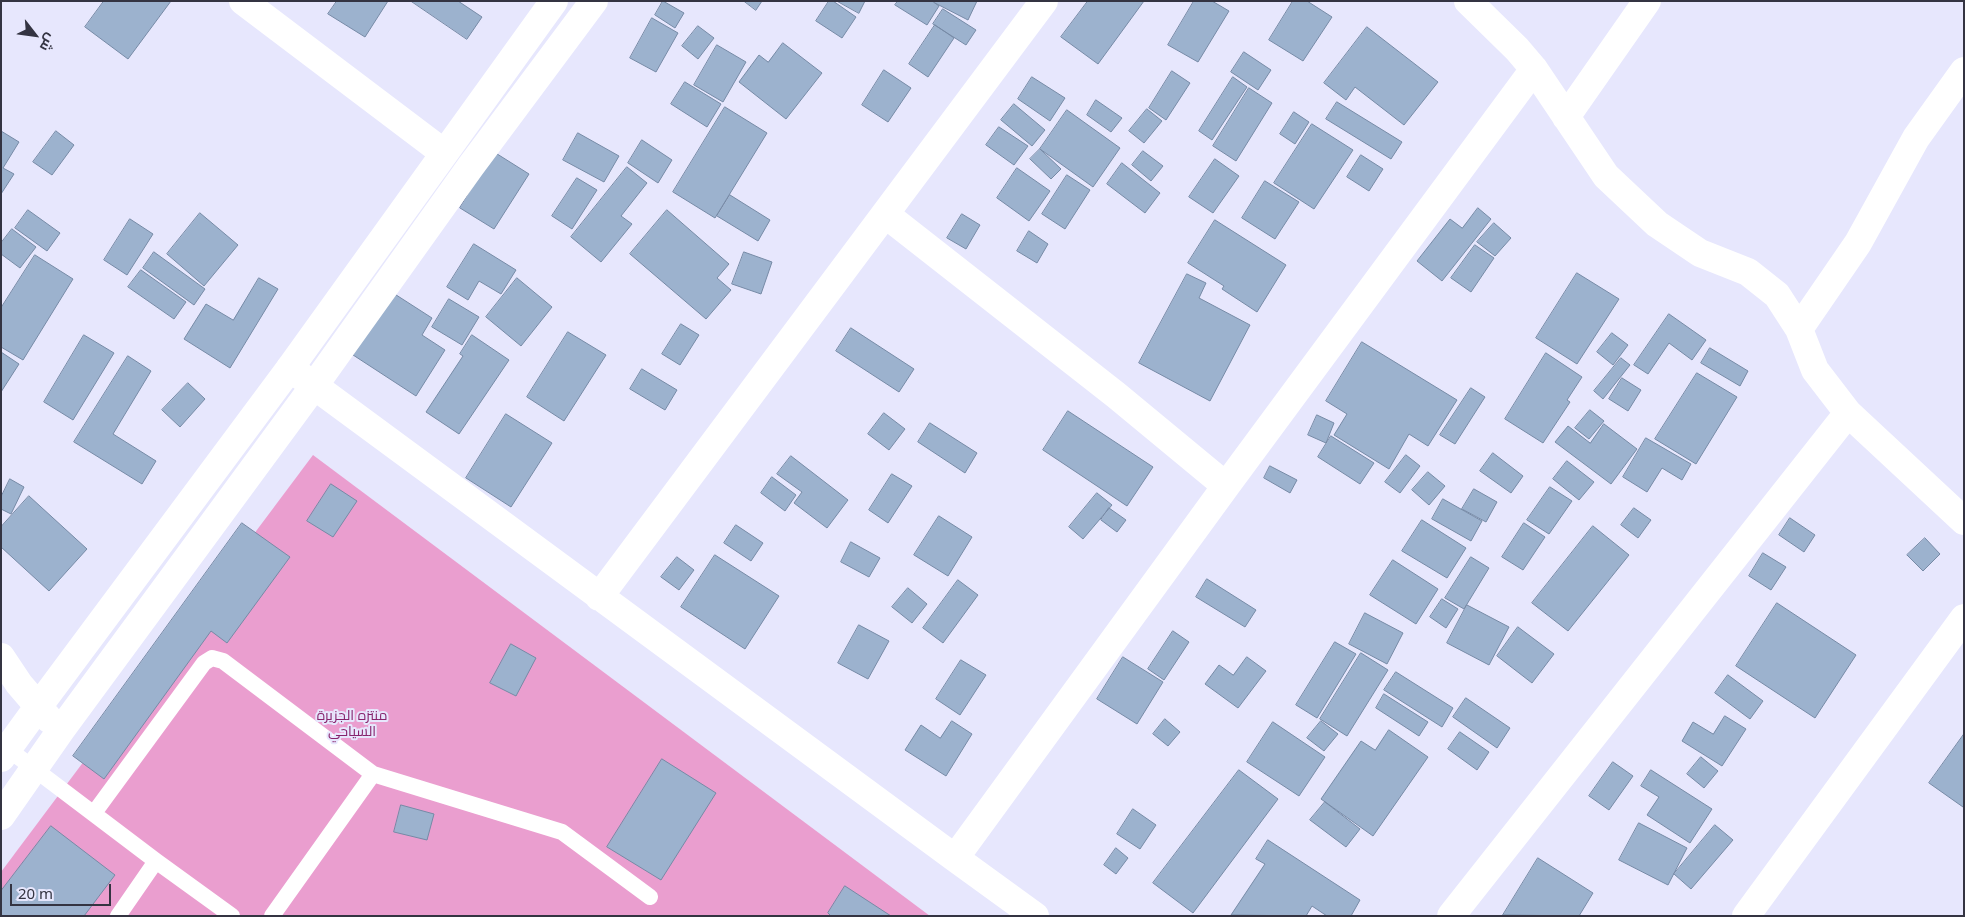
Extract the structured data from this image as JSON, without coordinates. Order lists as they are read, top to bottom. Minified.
{"parks":["منتزه الجزيرة السياحي"],"scale_bar":"20 m","north":"bottom right"}
